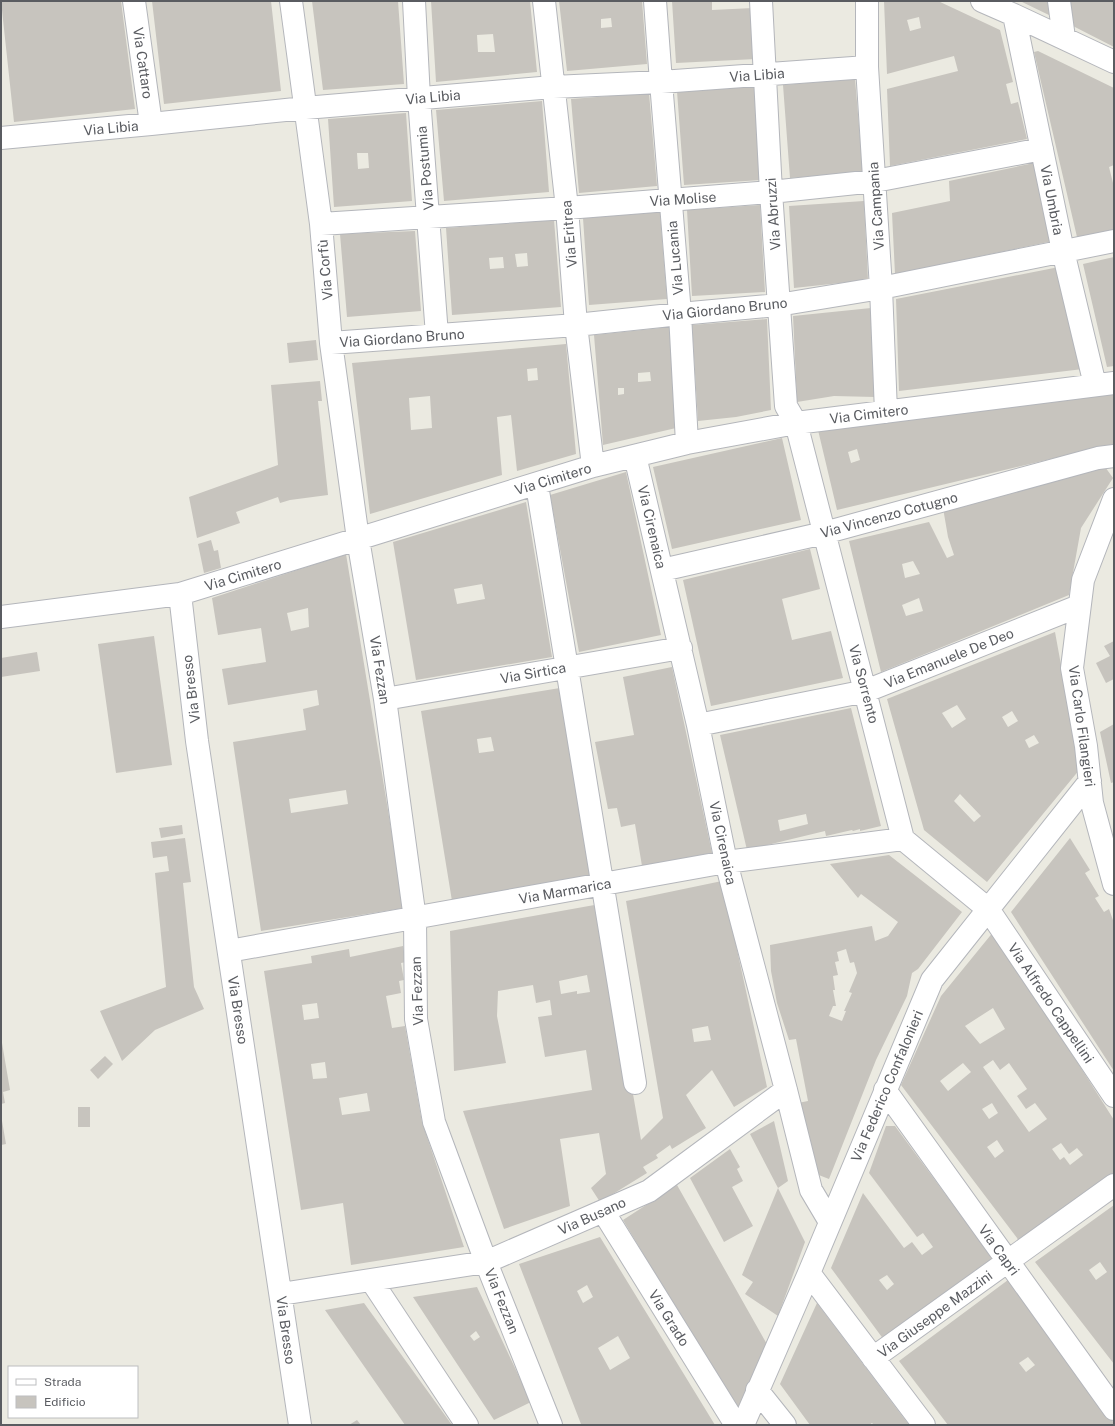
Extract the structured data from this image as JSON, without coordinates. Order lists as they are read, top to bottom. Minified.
{"streets":{"street":["Via Cattaro","Via Libia","Via Postumia","Via Molise","Via Umbria","Via Campania","Via Abruzzi","Via Eritrea","Via Lucania","Via Corfù","Via Giordano Bruno","Via Cimitero","Via Vincenzo Cotugno","Via Cirenaica","Via Emanuele De Deo","Via Fezzan","Via Sirtica","Via Sorrento","Via Bresso","Via Carlo Filangieri","Via Marmarica","Via Alfredo Cappellini","Via Federico Confalonieri","Via Busano","Via Capri","Via Giuseppe Mazzini","Via Grado"]},"crossings":[["Via Cattaro","Via Libia"],["Via Libia","Via Postumia"],["Via Libia","Via Campania"],["Via Libia","Via Abruzzi"],["Via Libia","Via Eritrea"],["Via Libia","Via Lucania"],["Via Libia","Via Corfù"],["Via Postumia","Via Molise"],["Via Postumia","Via Giordano Bruno"],["Via Molise","Via Umbria"],["Via Molise","Via Campania"],["Via Molise","Via Abruzzi"],["Via Molise","Via Eritrea"],["Via Molise","Via Lucania"],["Via Molise","Via Corfù"],["Via Umbria","Via Giordano Bruno"],["Via Umbria","Via Cimitero"],["Via Campania","Via Giordano Bruno"],["Via Campania","Via Cimitero"],["Via Abruzzi","Via Giordano Bruno"],["Via Abruzzi","Via Cimitero"],["Via Abruzzi","Via Sorrento"],["Via Eritrea","Via Giordano Bruno"],["Via Eritrea","Via Cimitero"],["Via Lucania","Via Giordano Bruno"],["Via Lucania","Via Cimitero"],["Via Corfù","Via Giordano Bruno"],["Via Corfù","Via Cimitero"],["Via Corfù","Via Fezzan"],["Via Cimitero","Via Cirenaica"],["Via Cimitero","Via Fezzan"],["Via Cimitero","Via Sorrento"],["Via Cimitero","Via Bresso"],["Via Vincenzo Cotugno","Via Cirenaica"],["Via Vincenzo Cotugno","Via Sorrento"],["Via Cirenaica","Via Emanuele De Deo"],["Via Cirenaica","Via Sirtica"],["Via Cirenaica","Via Marmarica"],["Via Cirenaica","Via Federico Confalonieri"],["Via Cirenaica","Via Busano"],["Via Emanuele De Deo","Via Sorrento"],["Via Emanuele De Deo","Via Carlo Filangieri"],["Via Fezzan","Via Sirtica"],["Via Fezzan","Via Marmarica"],["Via Fezzan","Via Busano"],["Via Sorrento","Via Marmarica"],["Via Bresso","Via Marmarica"],["Via Bresso","Via Busano"],["Via Carlo Filangieri","Via Federico Confalonieri"],["Via Alfredo Cappellini","Via Federico Confalonieri"],["Via Federico Confalonieri","Via Capri"],["Via Busano","Via Grado"],["Via Capri","Via Giuseppe Mazzini"]],"legend":["Strada","Edificio"]}
